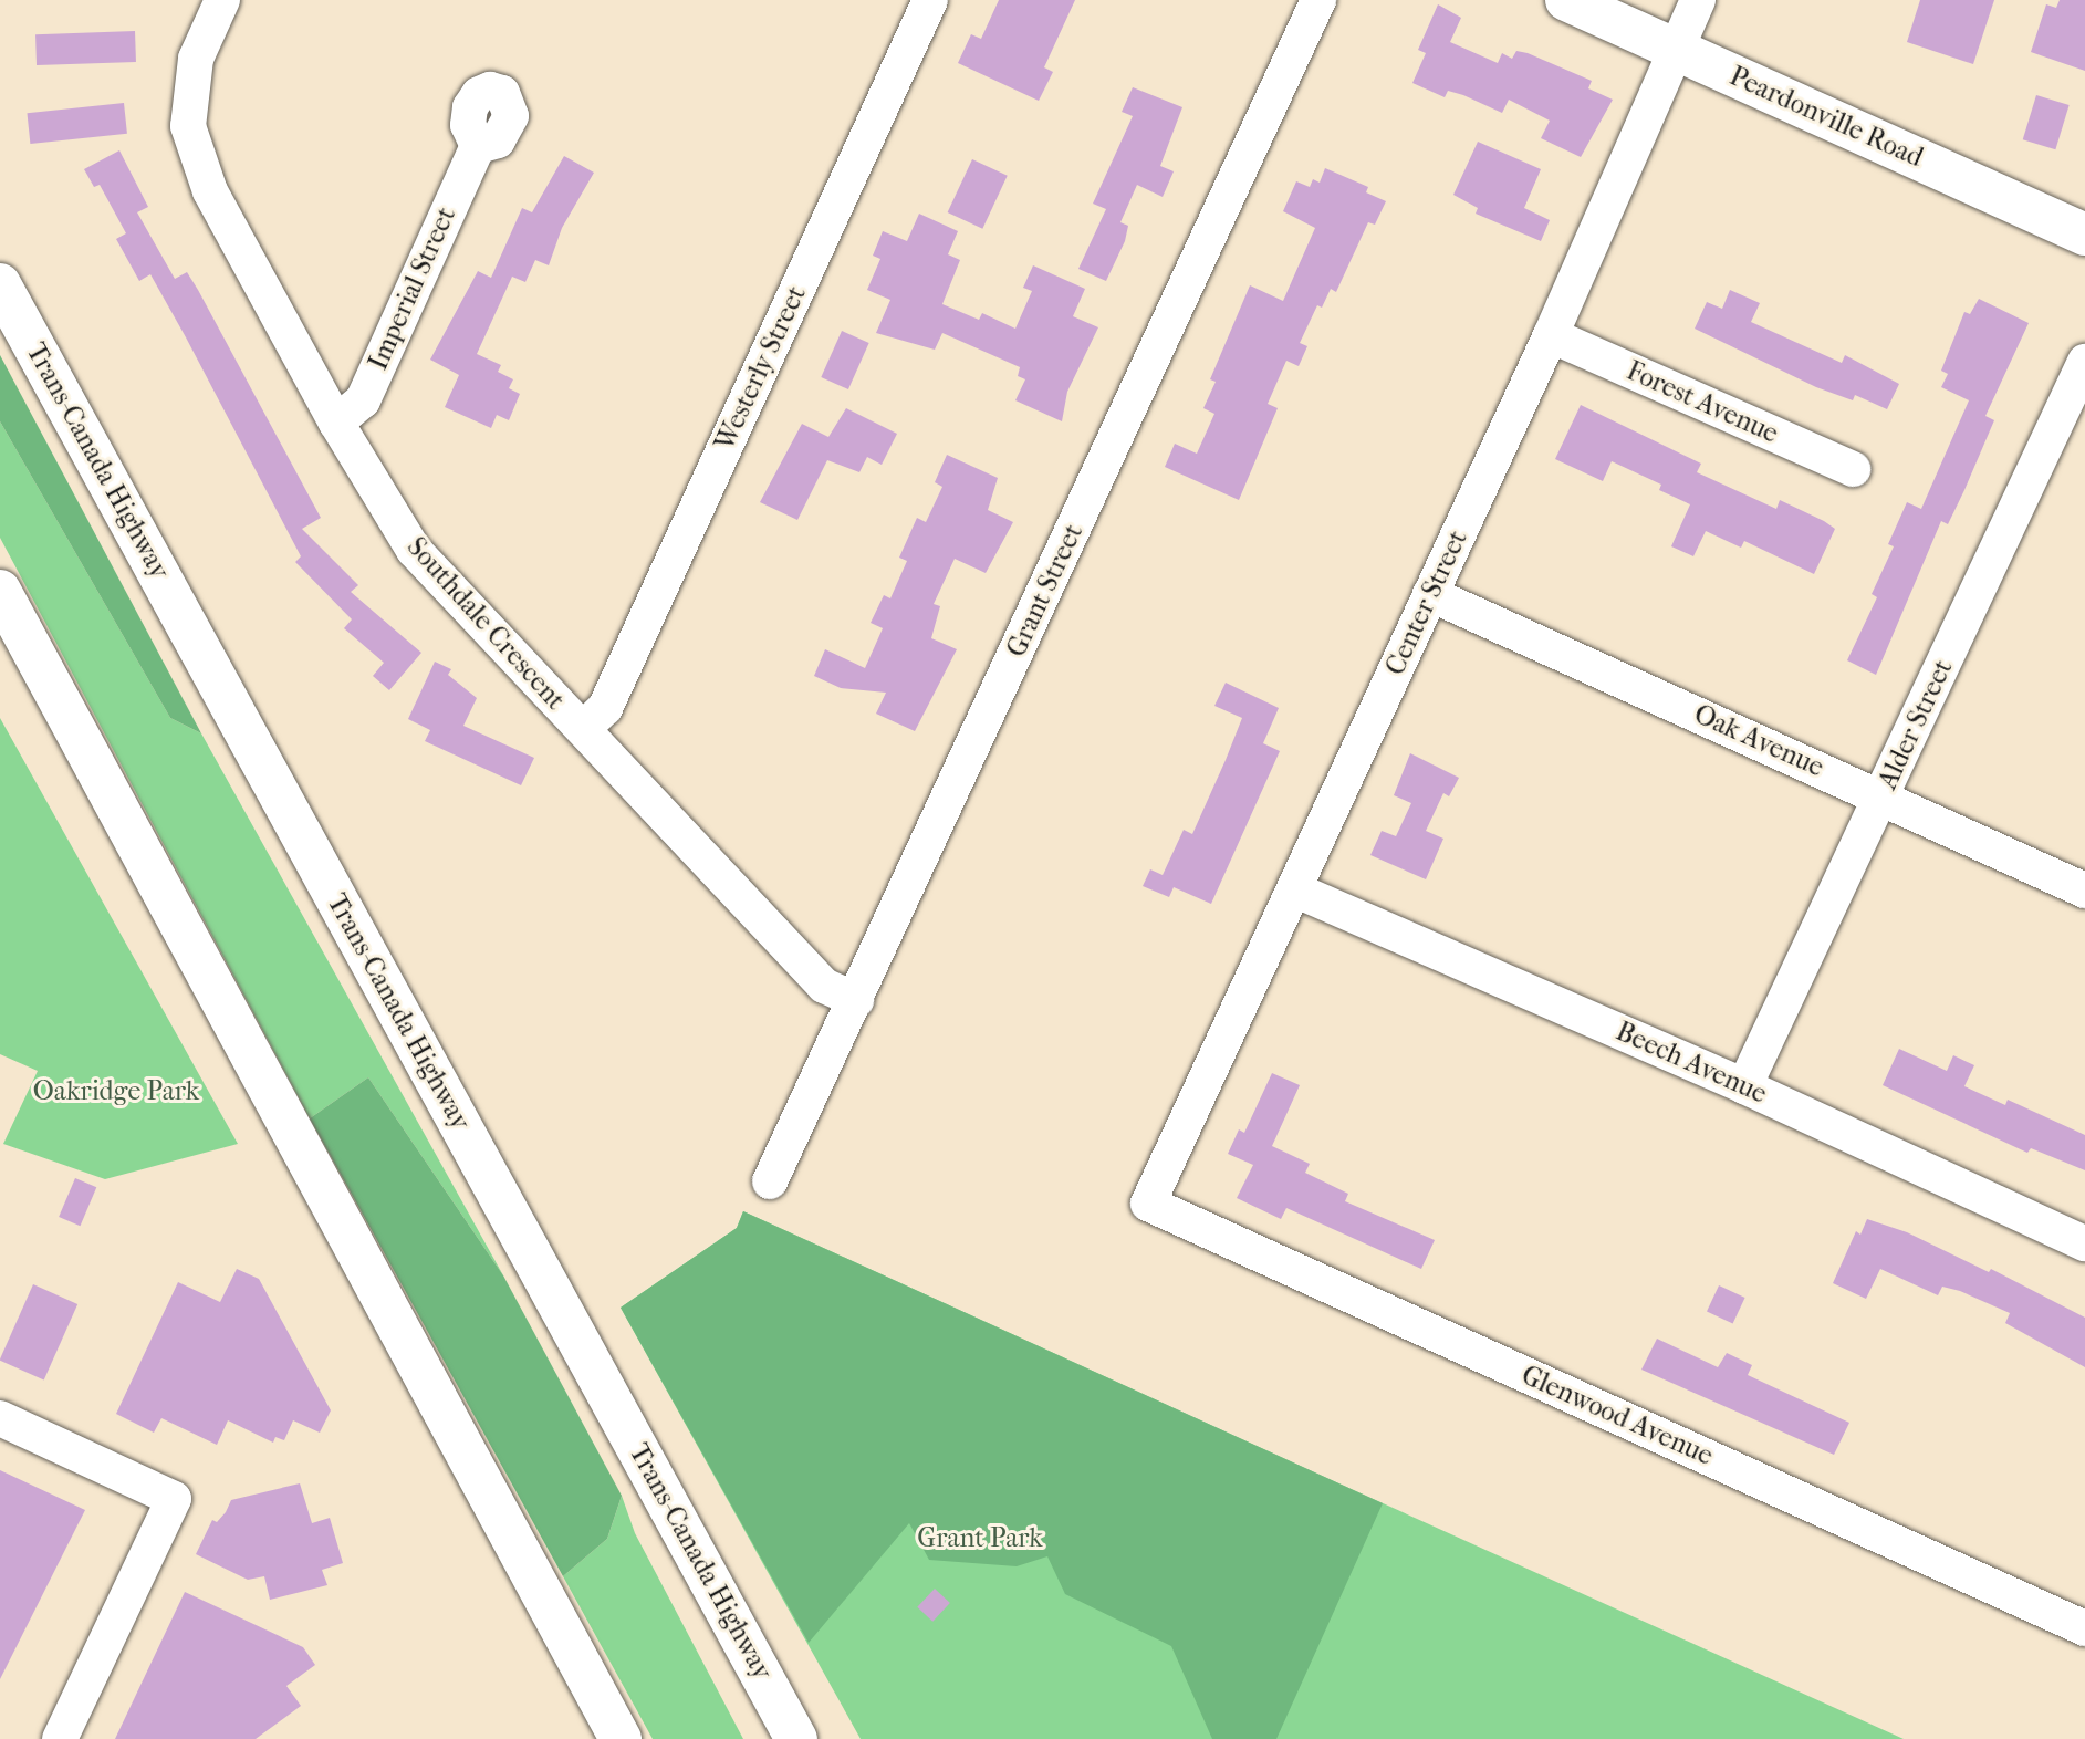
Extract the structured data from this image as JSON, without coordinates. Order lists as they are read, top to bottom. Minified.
{"streets":{"main road":["Peardonville Road","Trans-Canada Highway"],"street":["Imperial Street","Westerly Street","Forest Avenue","Grant Street","Center Street","Southdale Crescent","Alder Street","Oak Avenue","Beech Avenue","Glenwood Avenue"]},"crossings":[["Peardonville Road","Center Street"],["Imperial Street","Southdale Crescent"],["Westerly Street","Southdale Crescent"],["Forest Avenue","Center Street"],["Grant Street","Southdale Crescent"],["Center Street","Oak Avenue"],["Center Street","Beech Avenue"],["Center Street","Glenwood Avenue"],["Alder Street","Oak Avenue"],["Alder Street","Beech Avenue"]],"parks":["Oakridge Park","Grant Park"]}
